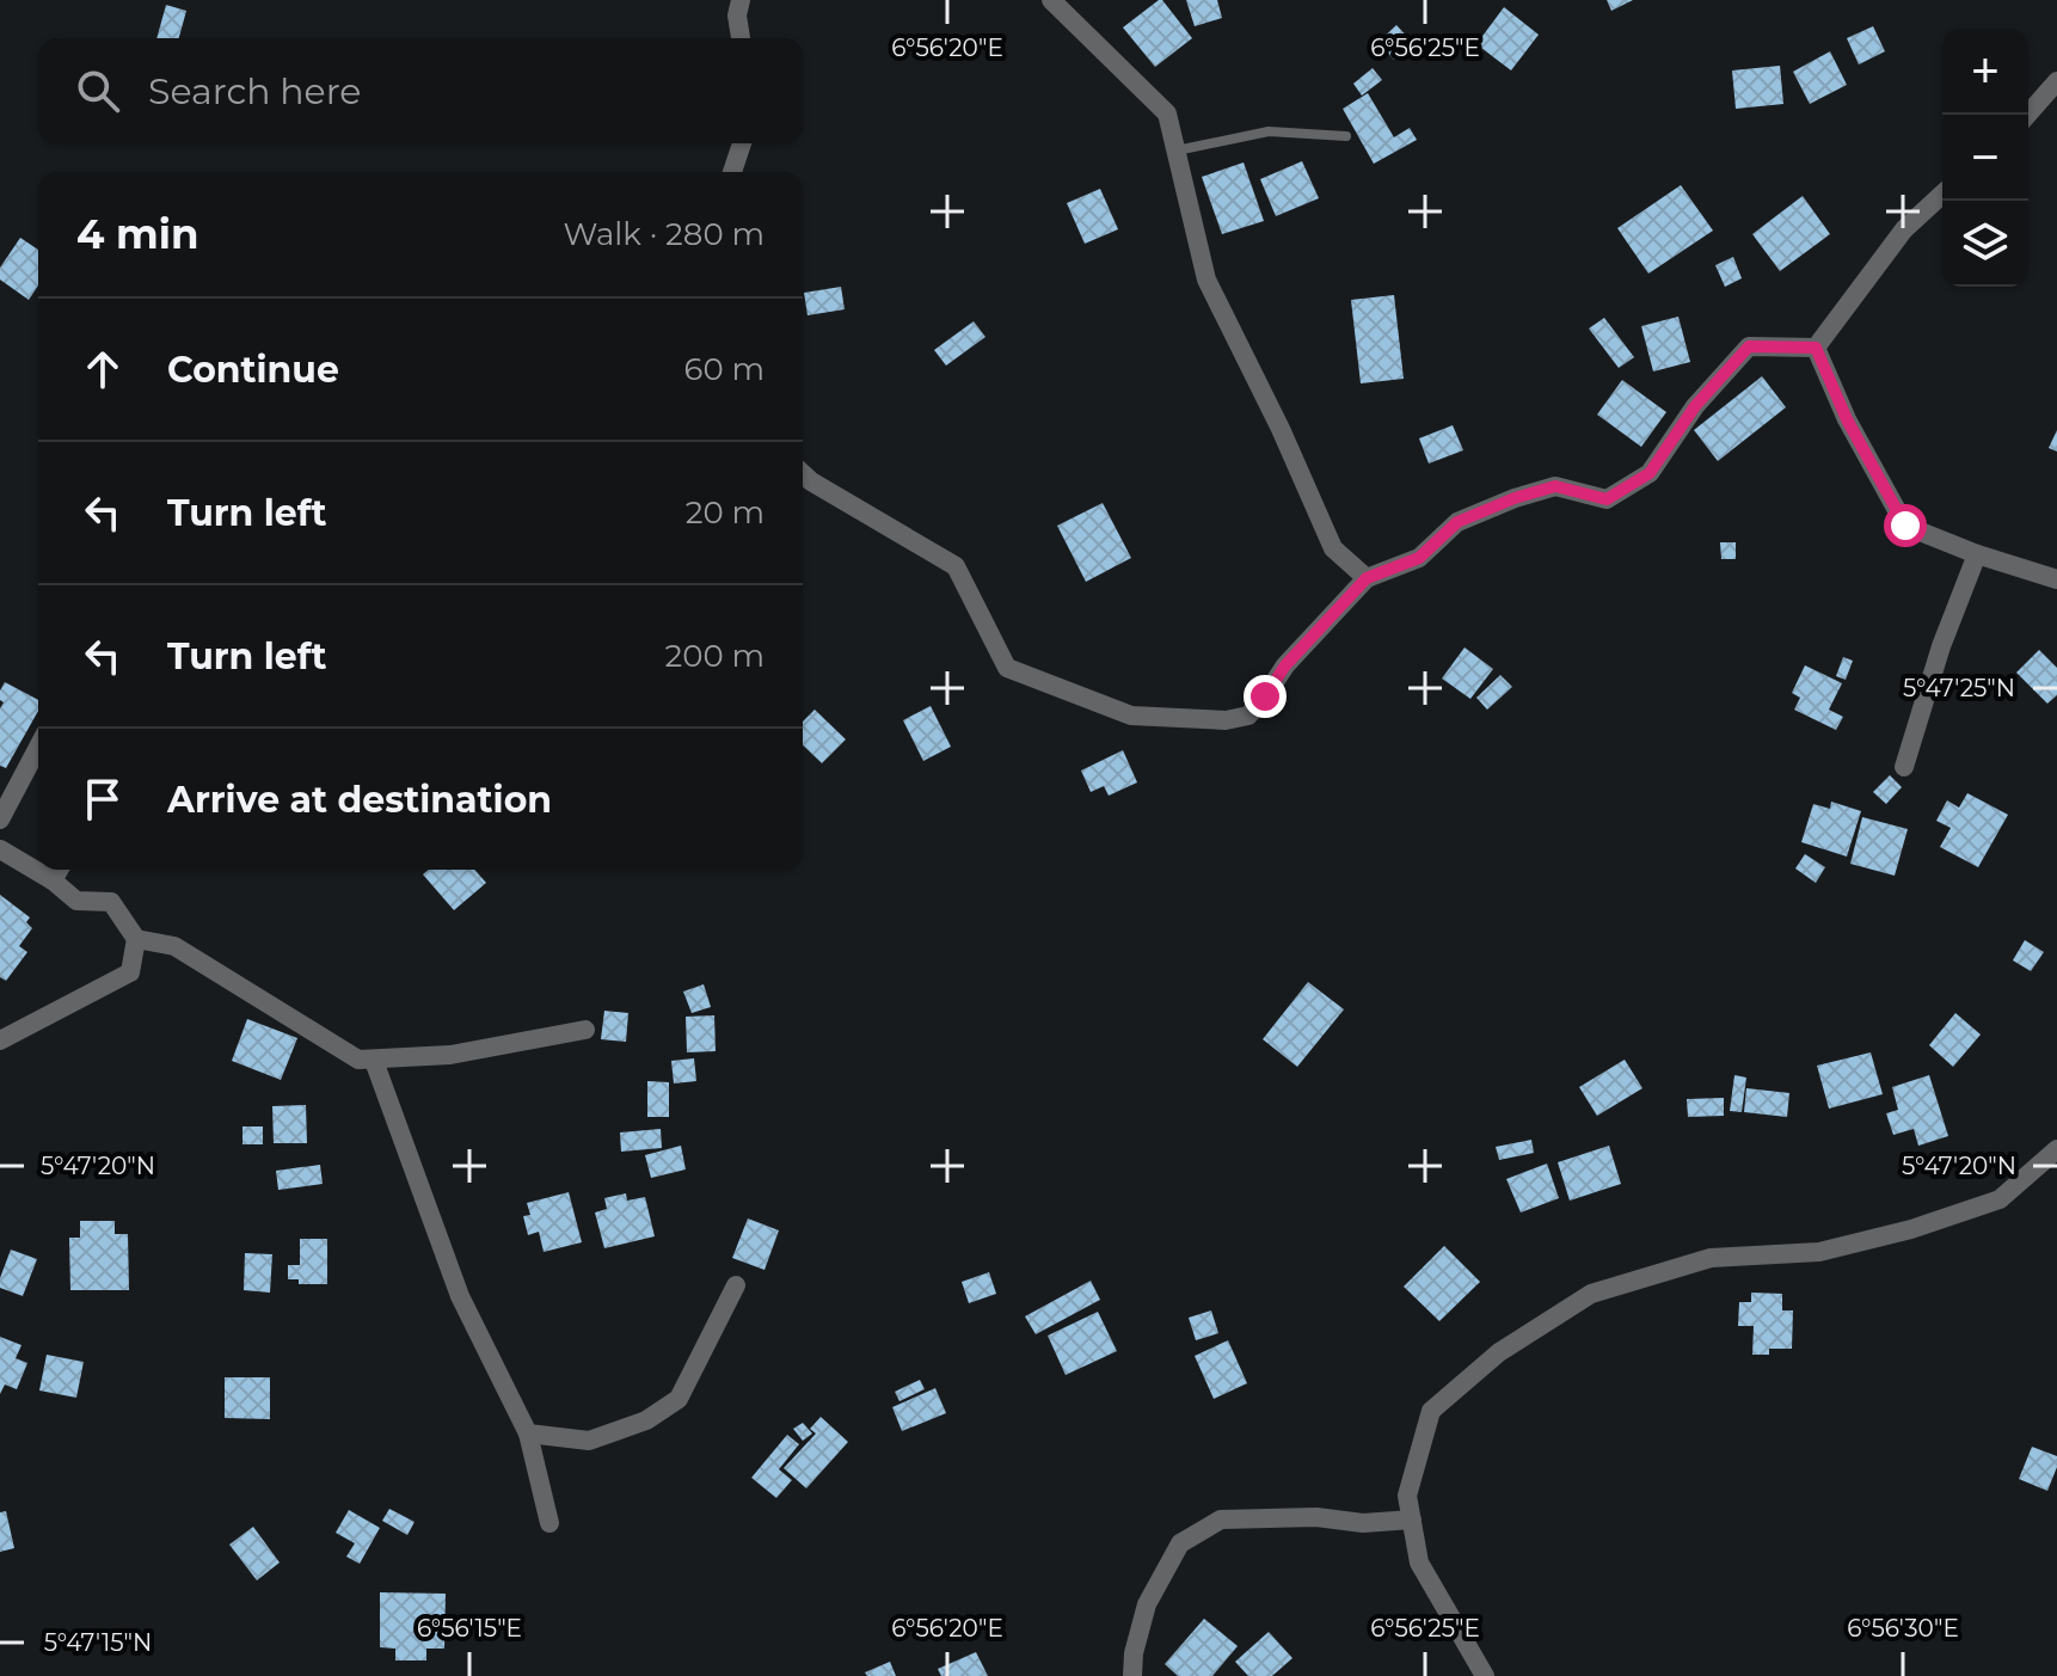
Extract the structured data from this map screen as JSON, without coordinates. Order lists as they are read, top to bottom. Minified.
{"page":{"map_buttons":["+","−"],"search":"Search here","heading":["4 min","Walk · 280 m"],"list":[["Continue","60 m"],["Turn left","20 m"],["Turn left","200 m"],"Arrive at destination"]},"coordinates":["6°56'20\"E","6°56'25\"E","5°47'25\"N","5°47'20\"N","6°56'15\"E","6°56'30\"E","5°47'15\"N"]}
